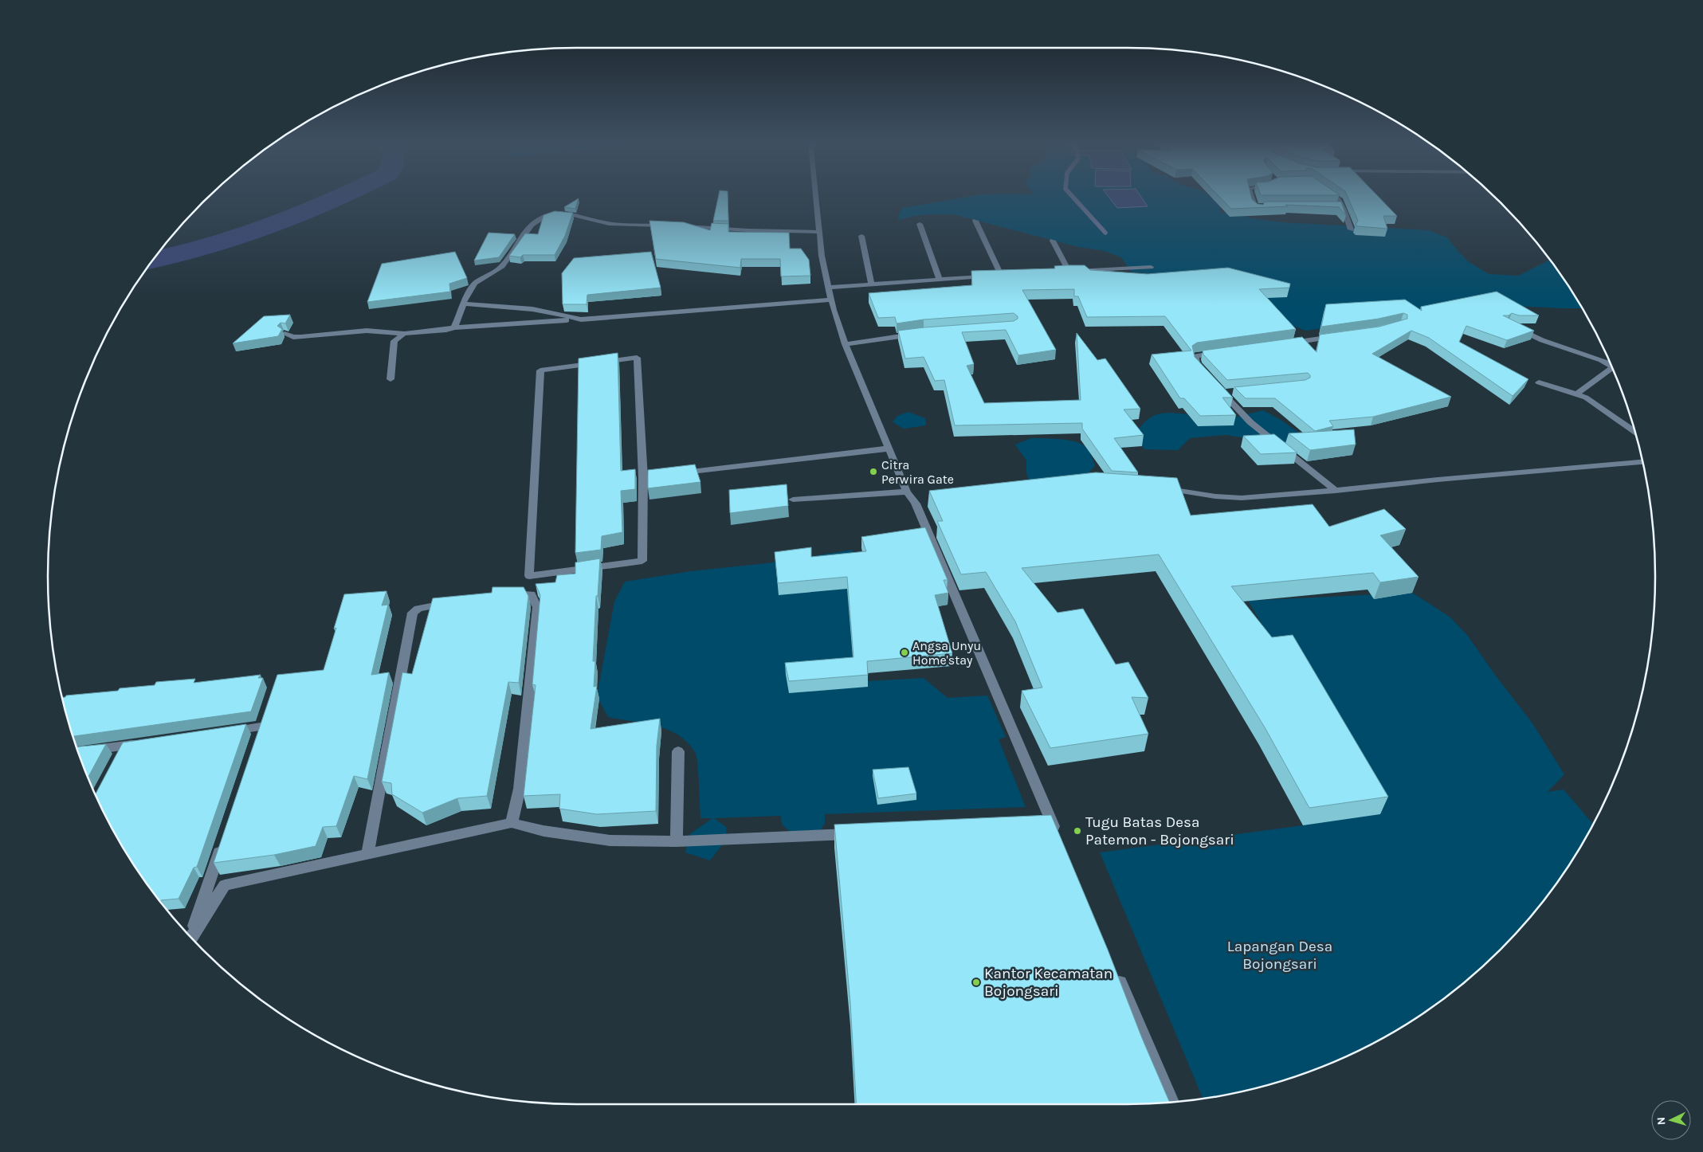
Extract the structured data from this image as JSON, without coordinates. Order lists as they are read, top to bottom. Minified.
{"parks":["Lapangan Desa Bojongsari"],"places":["Citra Perwira Gate","Angsa Unyu Home'stay","Tugu Batas Desa Patemon - Bojongsari","Kantor Kecamatan Bojongsari"],"north":"left"}
